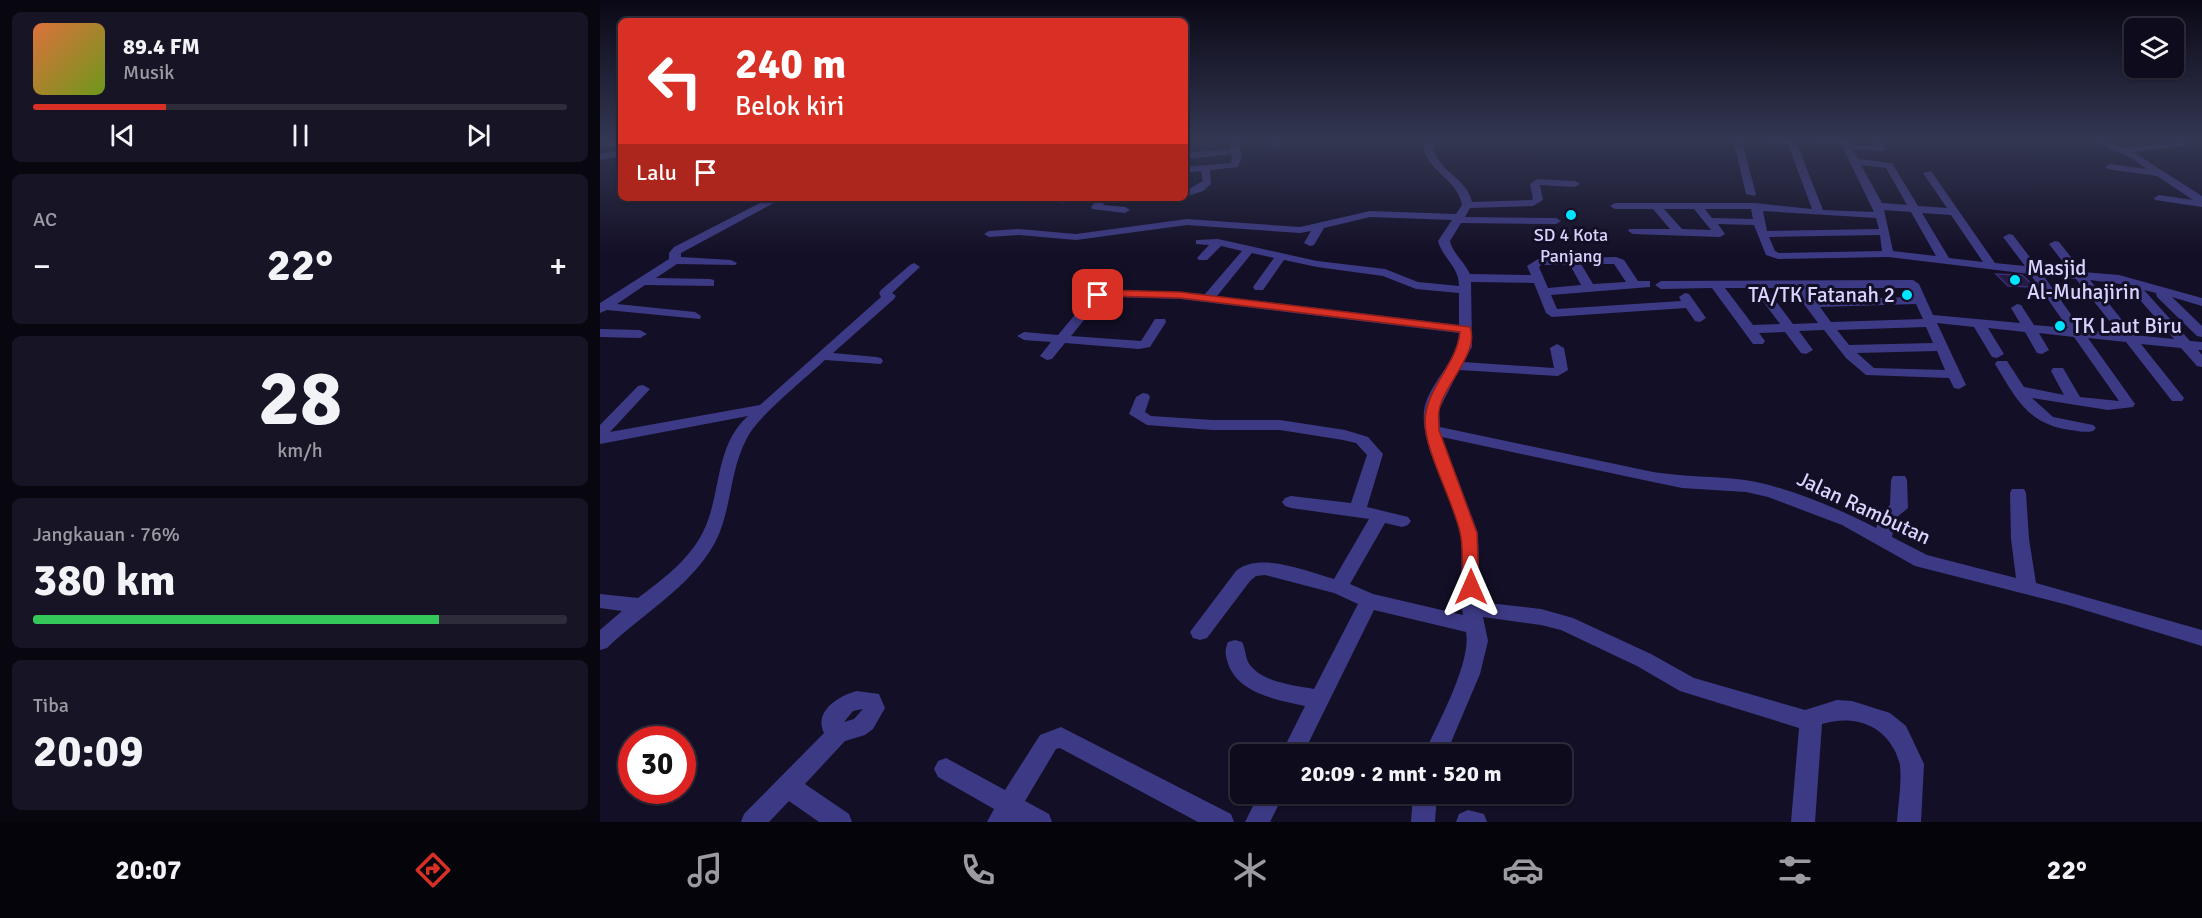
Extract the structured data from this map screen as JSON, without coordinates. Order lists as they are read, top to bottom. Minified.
{"streets":{"street":["Jalan Rambutan"]},"places":["SD 4 Kota Panjang","Masjid Al-Muhajirin","TA/TK Fatanah 2","TK Laut Biru"],"page":{"turn":["240 m","Belok kiri"],"song":["89.4 FM","Musik"],"then":"Lalu","tile":["AC",["28","km/h"],["Jangkauan · 76%","380 km"],["Tiba","20:09"]],"heat":["−","22°","+"],"limit":"30","trip":"20:09 · 2 mnt · 520 m","tabs":["20:07","22°"]}}
